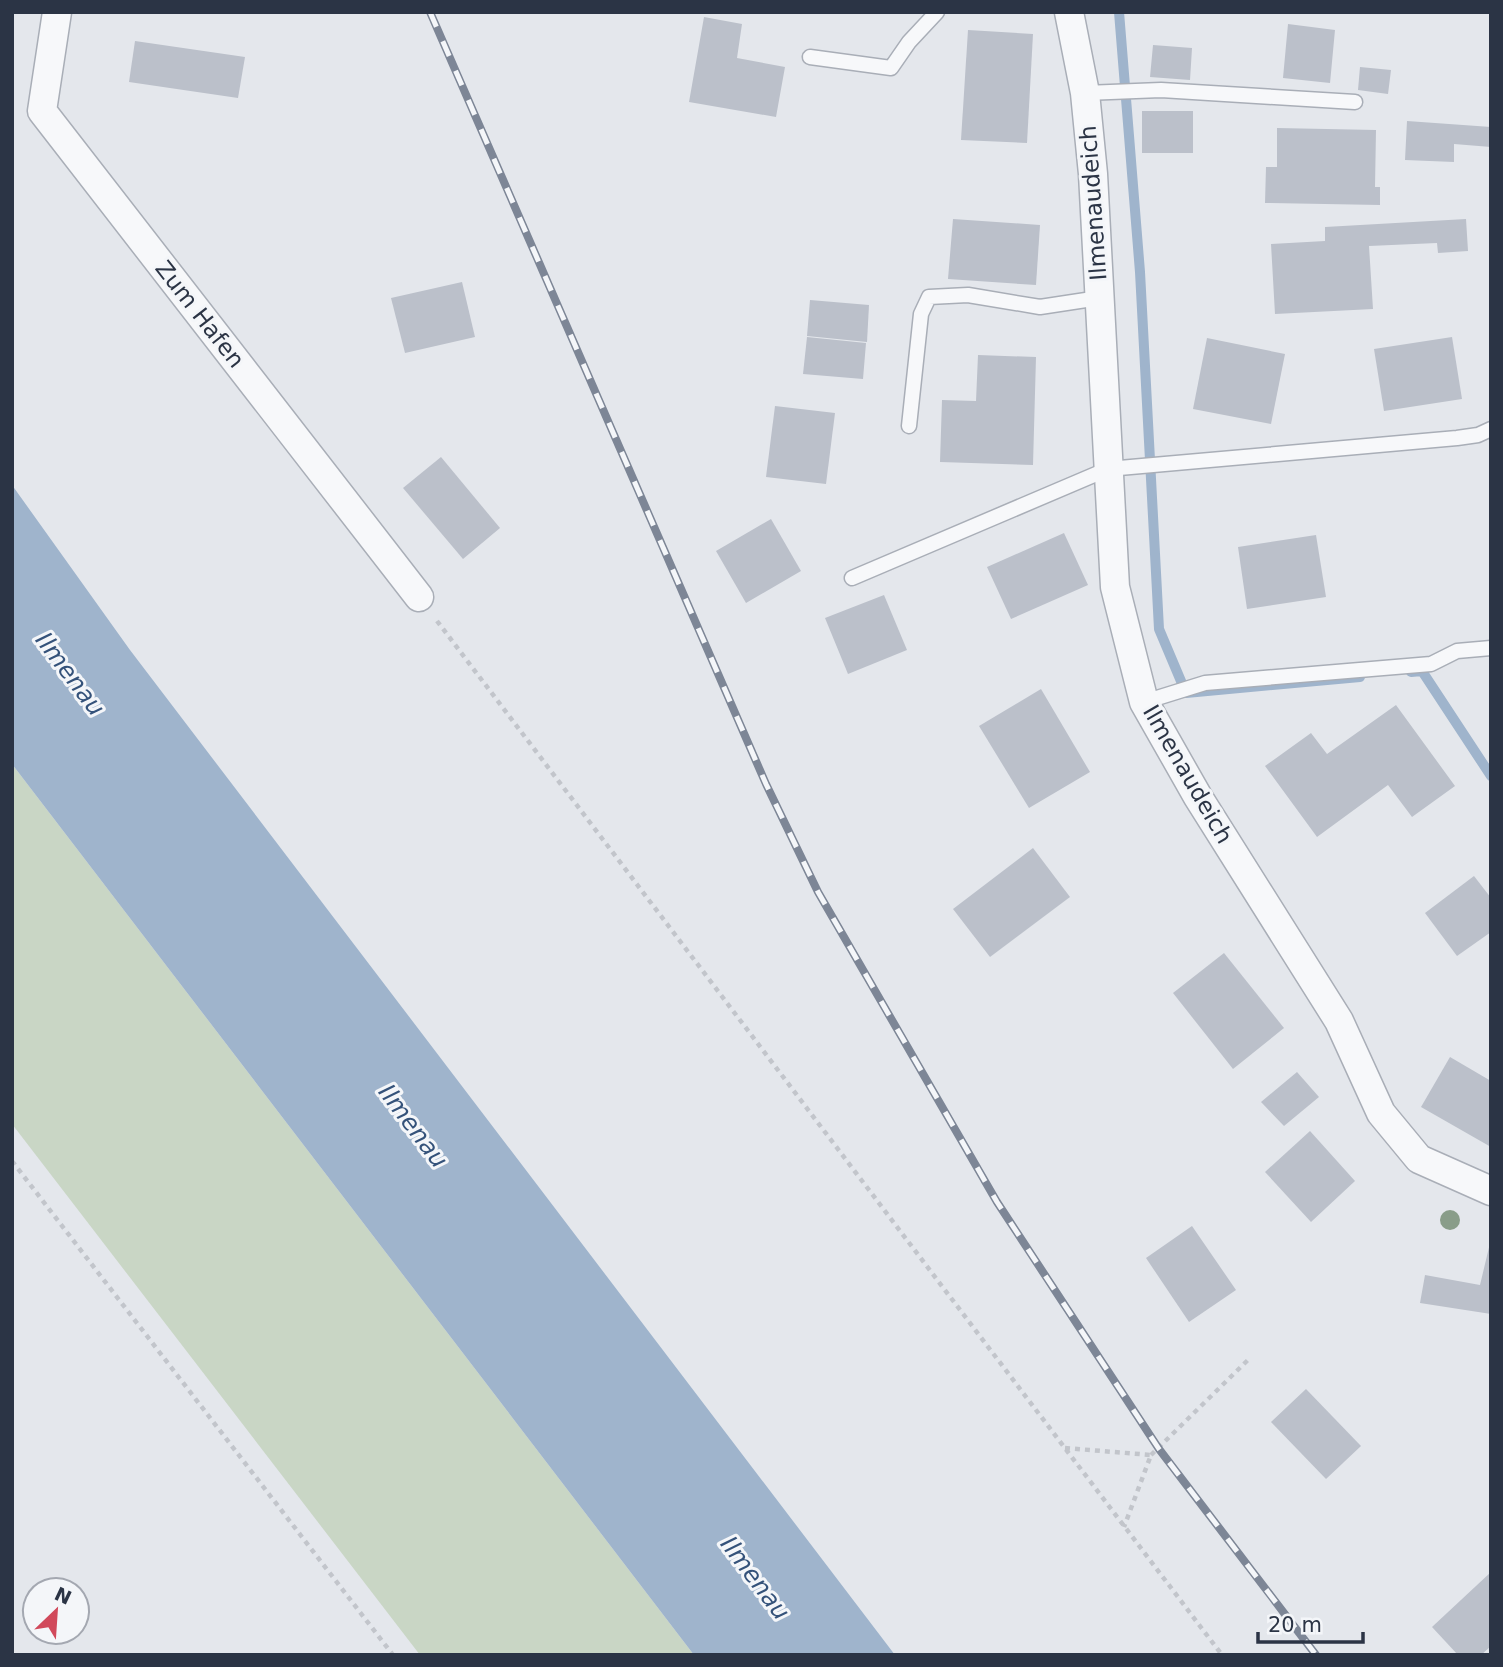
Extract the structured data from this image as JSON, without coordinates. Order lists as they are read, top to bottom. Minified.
{"streets":{"street":["Ilmenaudeich","Zum Hafen"]},"water":["Ilmenau"],"scale_bar":"20 m","north":"top right"}
